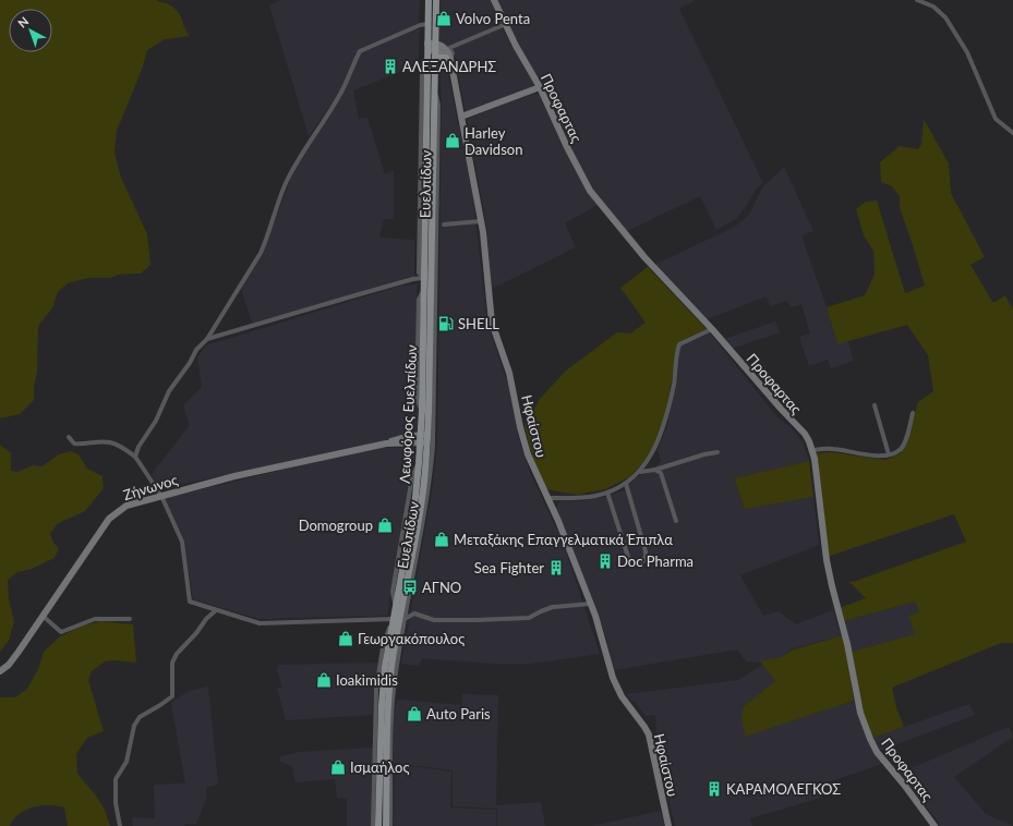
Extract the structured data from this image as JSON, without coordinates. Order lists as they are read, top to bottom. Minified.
{"streets":{"main road":["Λεωφόρος Ευελπίδων"],"street":["Προφαρτας","Ευελπίδων","Ηφαίστου","Ζήνωνος"]},"crossings":[["Ευελπίδων","Λεωφόρος Ευελπίδων"]],"places":{"shop":["Volvo Penta","Harley Davidson","Domogroup","Μεταξάκης Επαγγελματικά Έπιπλα","Γεωργακόπουλος","Ioakimidis","Auto Paris","Ισμαήλος"],"building":["ΑΛΕΞΑΝΔΡΗΣ","Doc Pharma","Sea Fighter","ΚΑΡΑΜΟΛΕΓΚΟΣ"],"fuel station":["SHELL"],"bus stop":["ΑΓΝΟ"]},"north":"top left"}
